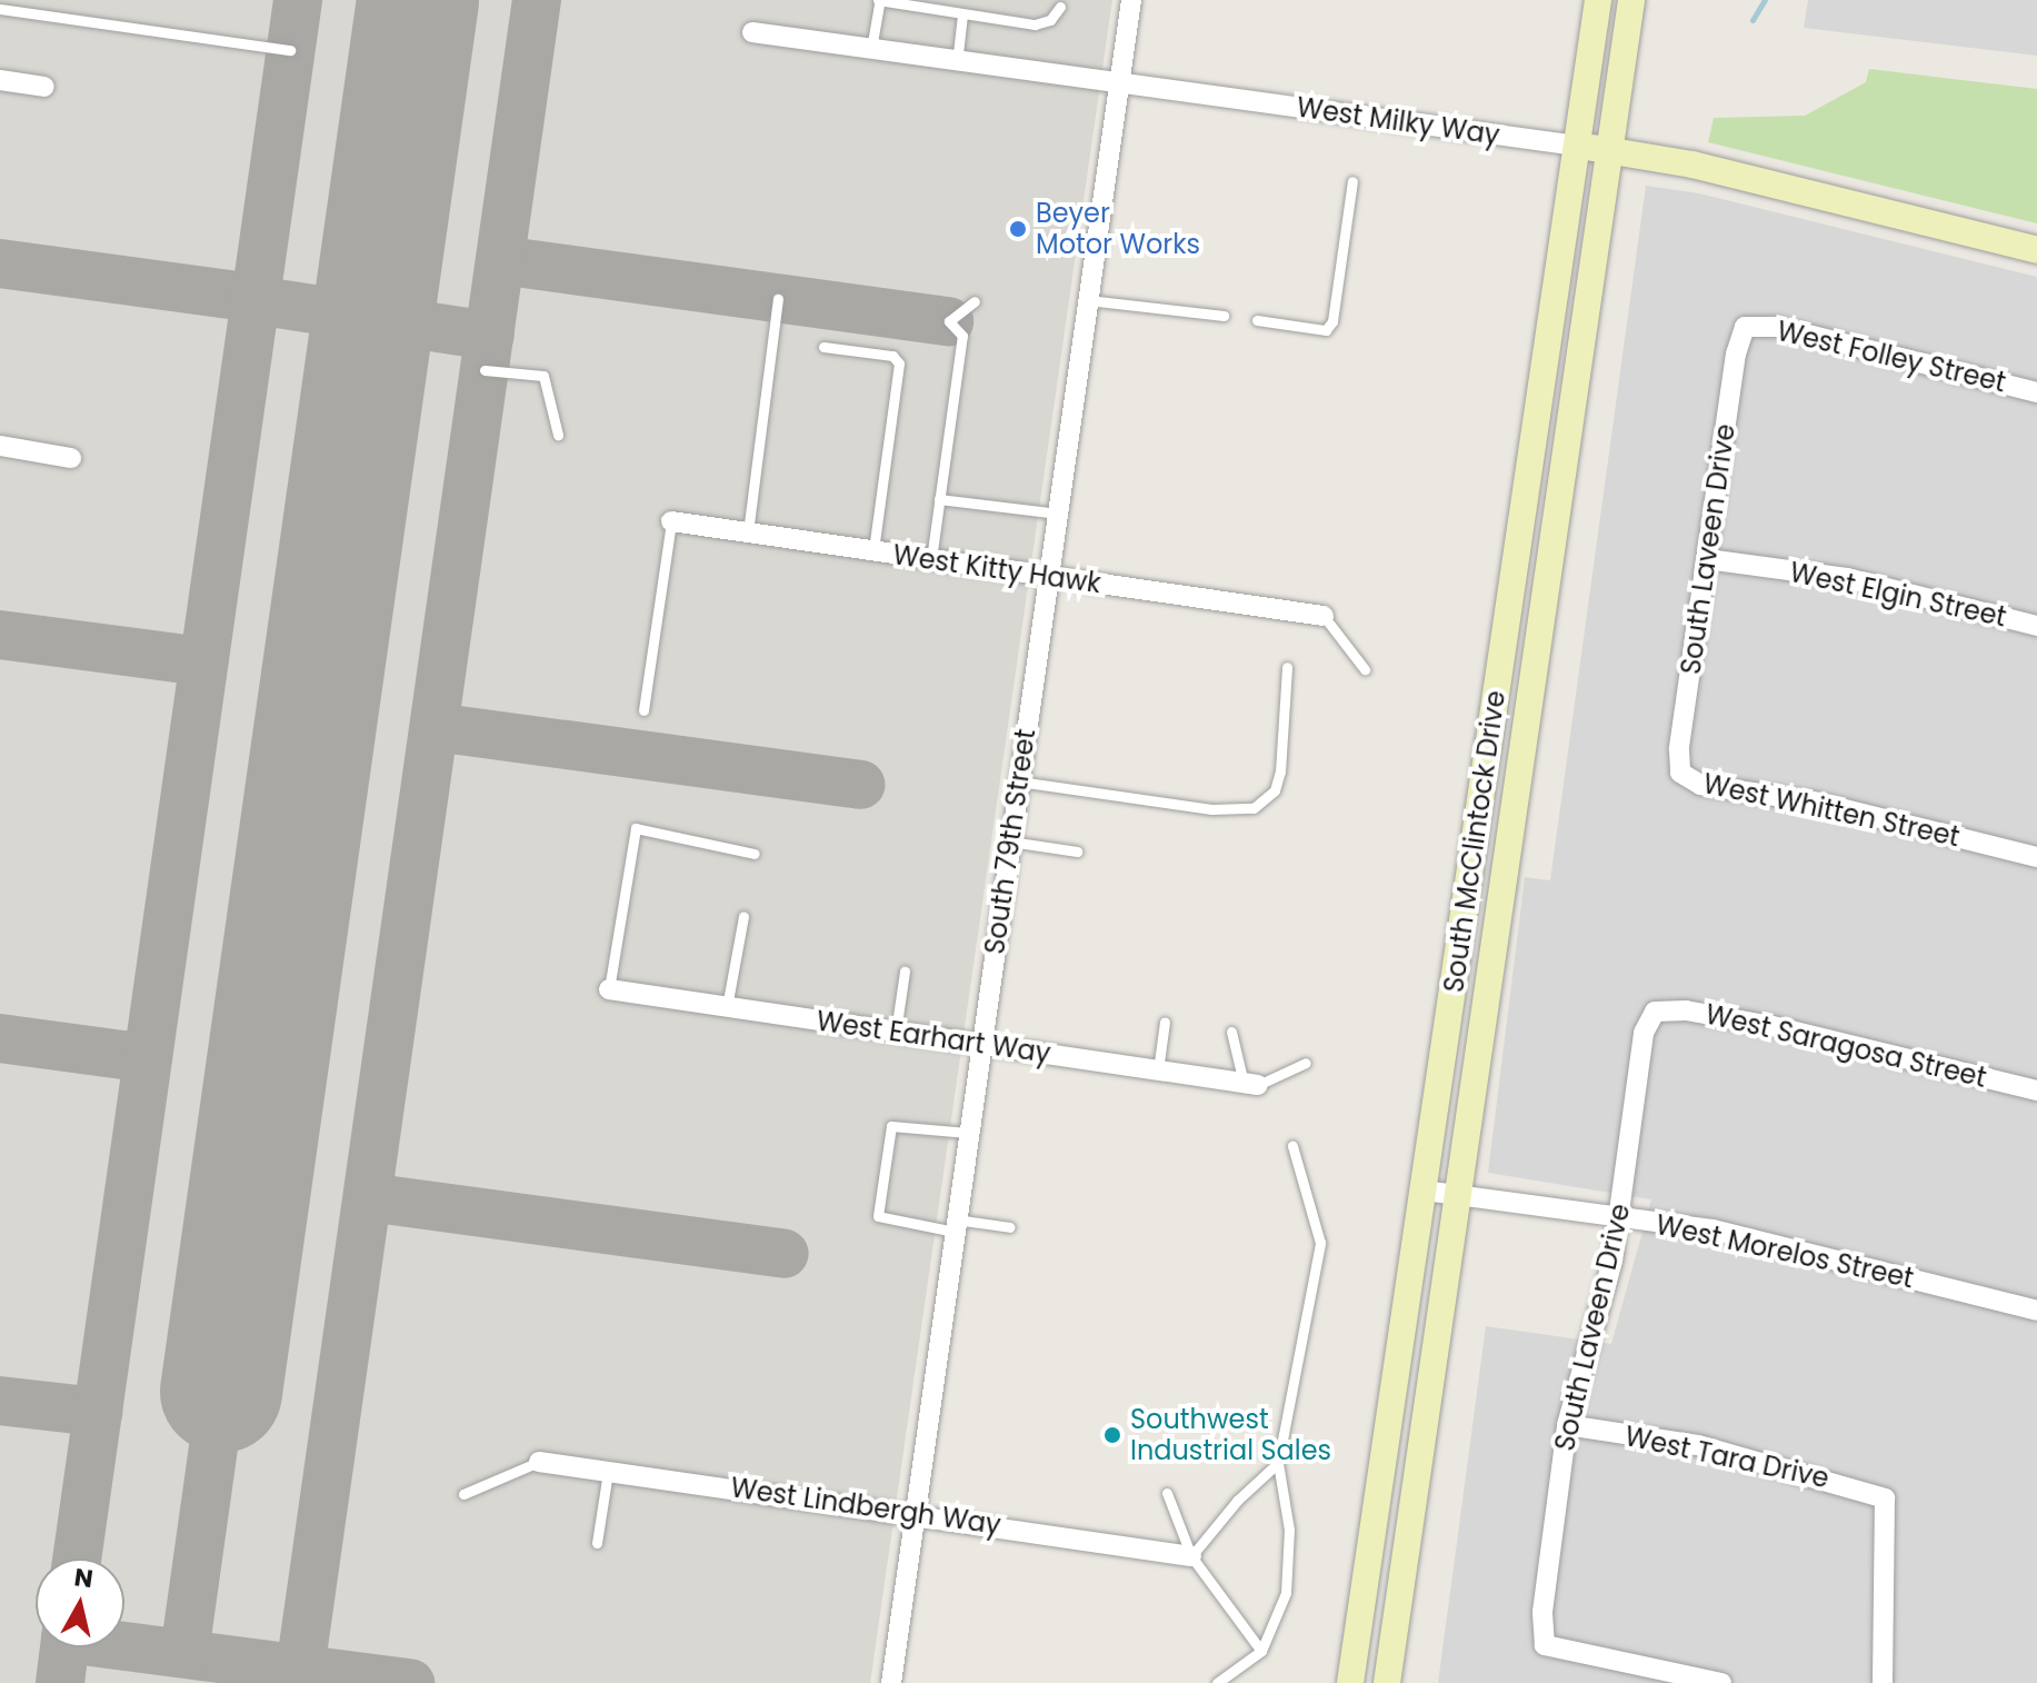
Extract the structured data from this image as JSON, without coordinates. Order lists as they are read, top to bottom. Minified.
{"streets":{"main road":["West Milky Way","South McClintock Drive"],"street":["West Folley Street","South Laveen Drive","West Kitty Hawk","West Elgin Street","West Whitten Street","South 79th Street","West Earhart Way","West Saragosa Street","West Morelos Street","West Tara Drive","West Lindbergh Way"]},"crossings":[["West Milky Way","South 79th Street"],["West Milky Way","South McClintock Drive"],["West Folley Street","South Laveen Drive"],["South Laveen Drive","West Elgin Street"],["South Laveen Drive","West Whitten Street"],["South Laveen Drive","West Saragosa Street"],["South Laveen Drive","West Morelos Street"],["South Laveen Drive","West Tara Drive"],["West Kitty Hawk","South 79th Street"],["South 79th Street","West Earhart Way"],["South 79th Street","West Lindbergh Way"],["South McClintock Drive","West Morelos Street"]],"places":["Beyer Motor Works","Southwest Industrial Sales"],"north":"top"}
